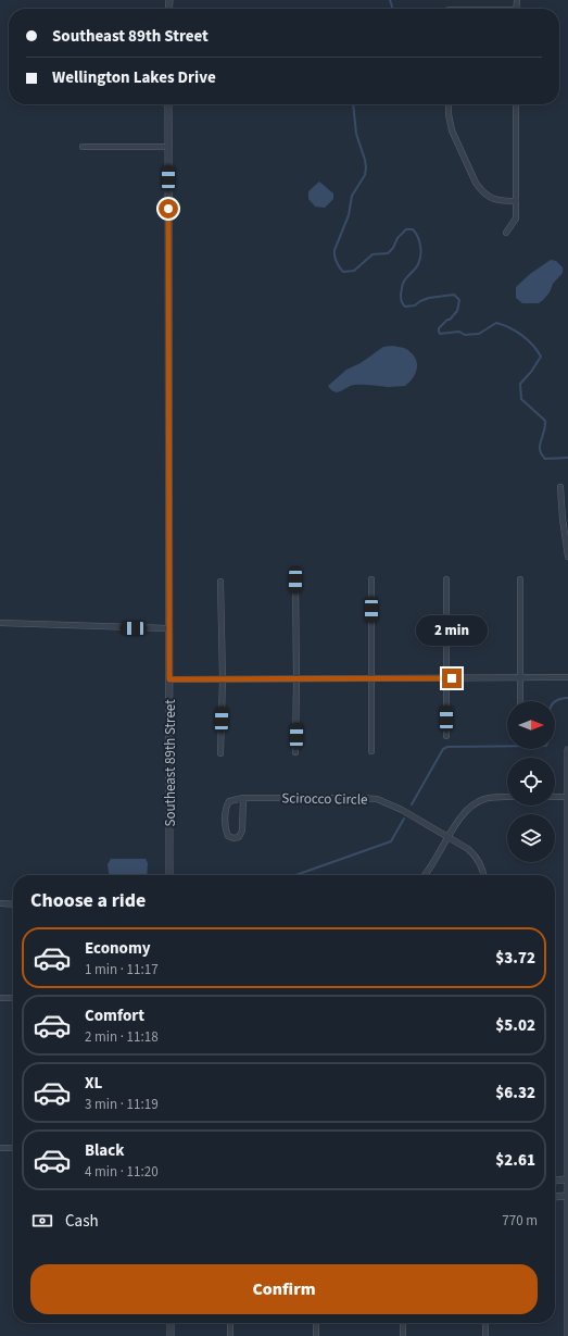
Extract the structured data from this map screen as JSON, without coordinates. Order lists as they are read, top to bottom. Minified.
{"streets":{"street":["Southeast 89th Street","Scirocco Circle"]},"north":"right","page":{"banner":["Southeast 89th Street","Wellington Lakes Drive"],"bubble":"2 min","heading":"Choose a ride","list":[{"name":"Economy","note":"1 min · 11:17","value":"$3.72"},{"name":"Comfort","note":"2 min · 11:18","value":"$5.02"},{"name":"XL","note":"3 min · 11:19","value":"$6.32"},{"name":"Black","note":"4 min · 11:20","value":"$2.61"}],"pay":["Cash","770 m"],"buttons":"Confirm"}}
